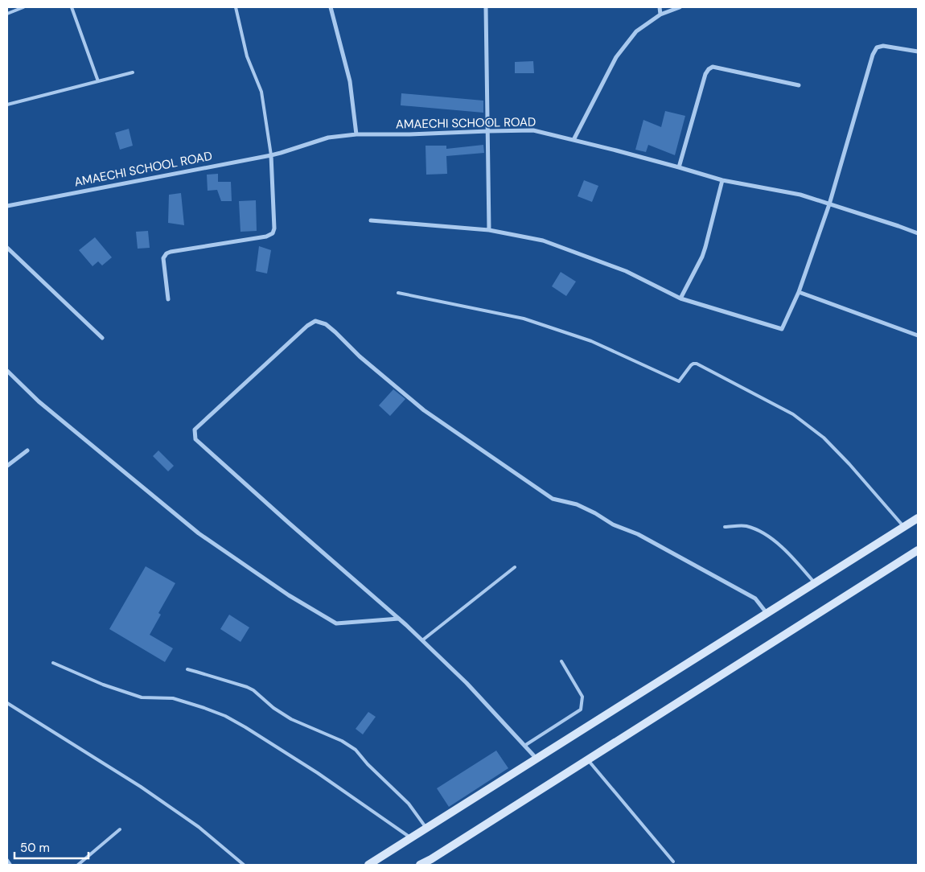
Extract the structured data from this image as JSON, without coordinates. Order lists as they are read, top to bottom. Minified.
{"streets":{"street":["AMAECHI SCHOOL ROAD"]},"scale_bar":"50 m"}
